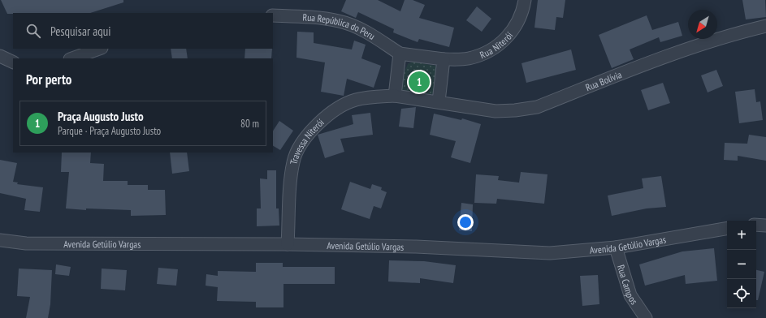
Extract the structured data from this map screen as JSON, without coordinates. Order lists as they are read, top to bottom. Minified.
{"streets":{"street":["Rua República do Peru","Rua Niterói","Rua Bolívia","Travessa Niterói","Avenida Getúlio Vargas","Rua Campos"]},"crossings":[["Rua República do Peru","Rua Niterói"],["Rua Bolívia","Travessa Niterói"],["Travessa Niterói","Avenida Getúlio Vargas"],["Avenida Getúlio Vargas","Rua Campos"]],"north":"bottom left","page":{"search":"Pesquisar aqui","heading":"Por perto","pins":"1","list":[{"mark":"1","name":"Praça Augusto Justo","note":"Parque · Praça Augusto Justo","value":"80 m"}],"map_buttons":["+","−"]}}
